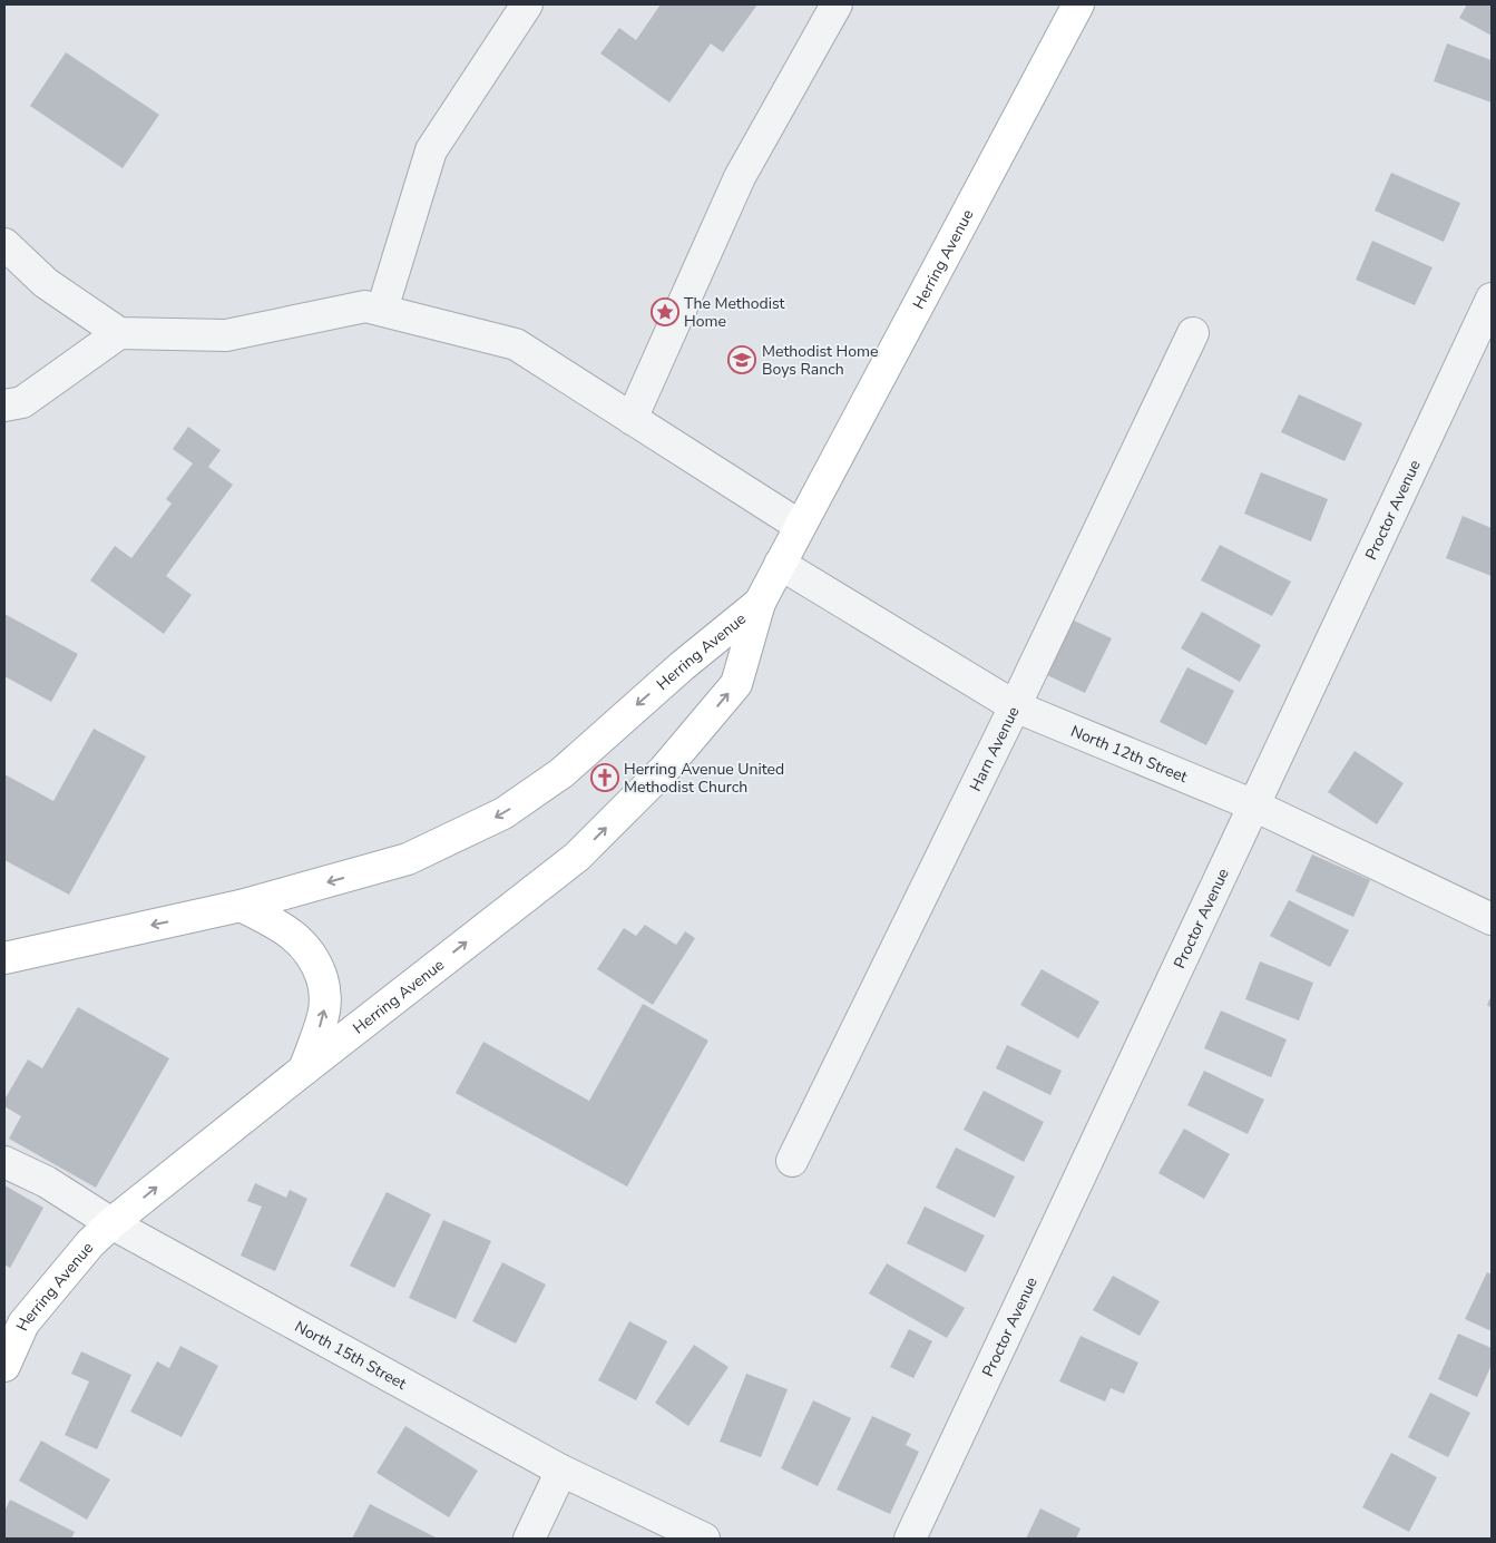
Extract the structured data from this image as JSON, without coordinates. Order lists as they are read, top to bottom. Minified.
{"streets":{"main road":["Herring Avenue"],"street":["Proctor Avenue","Harn Avenue","North 12th Street","North 15th Street"]},"crossings":[["Herring Avenue","North 12th Street"],["Herring Avenue","North 15th Street"],["Proctor Avenue","North 12th Street"],["Harn Avenue","North 12th Street"]],"places":{"place":["The Methodist Home"],"school or university":["Methodist Home Boys Ranch"],"church":["Herring Avenue United Methodist Church"]}}
